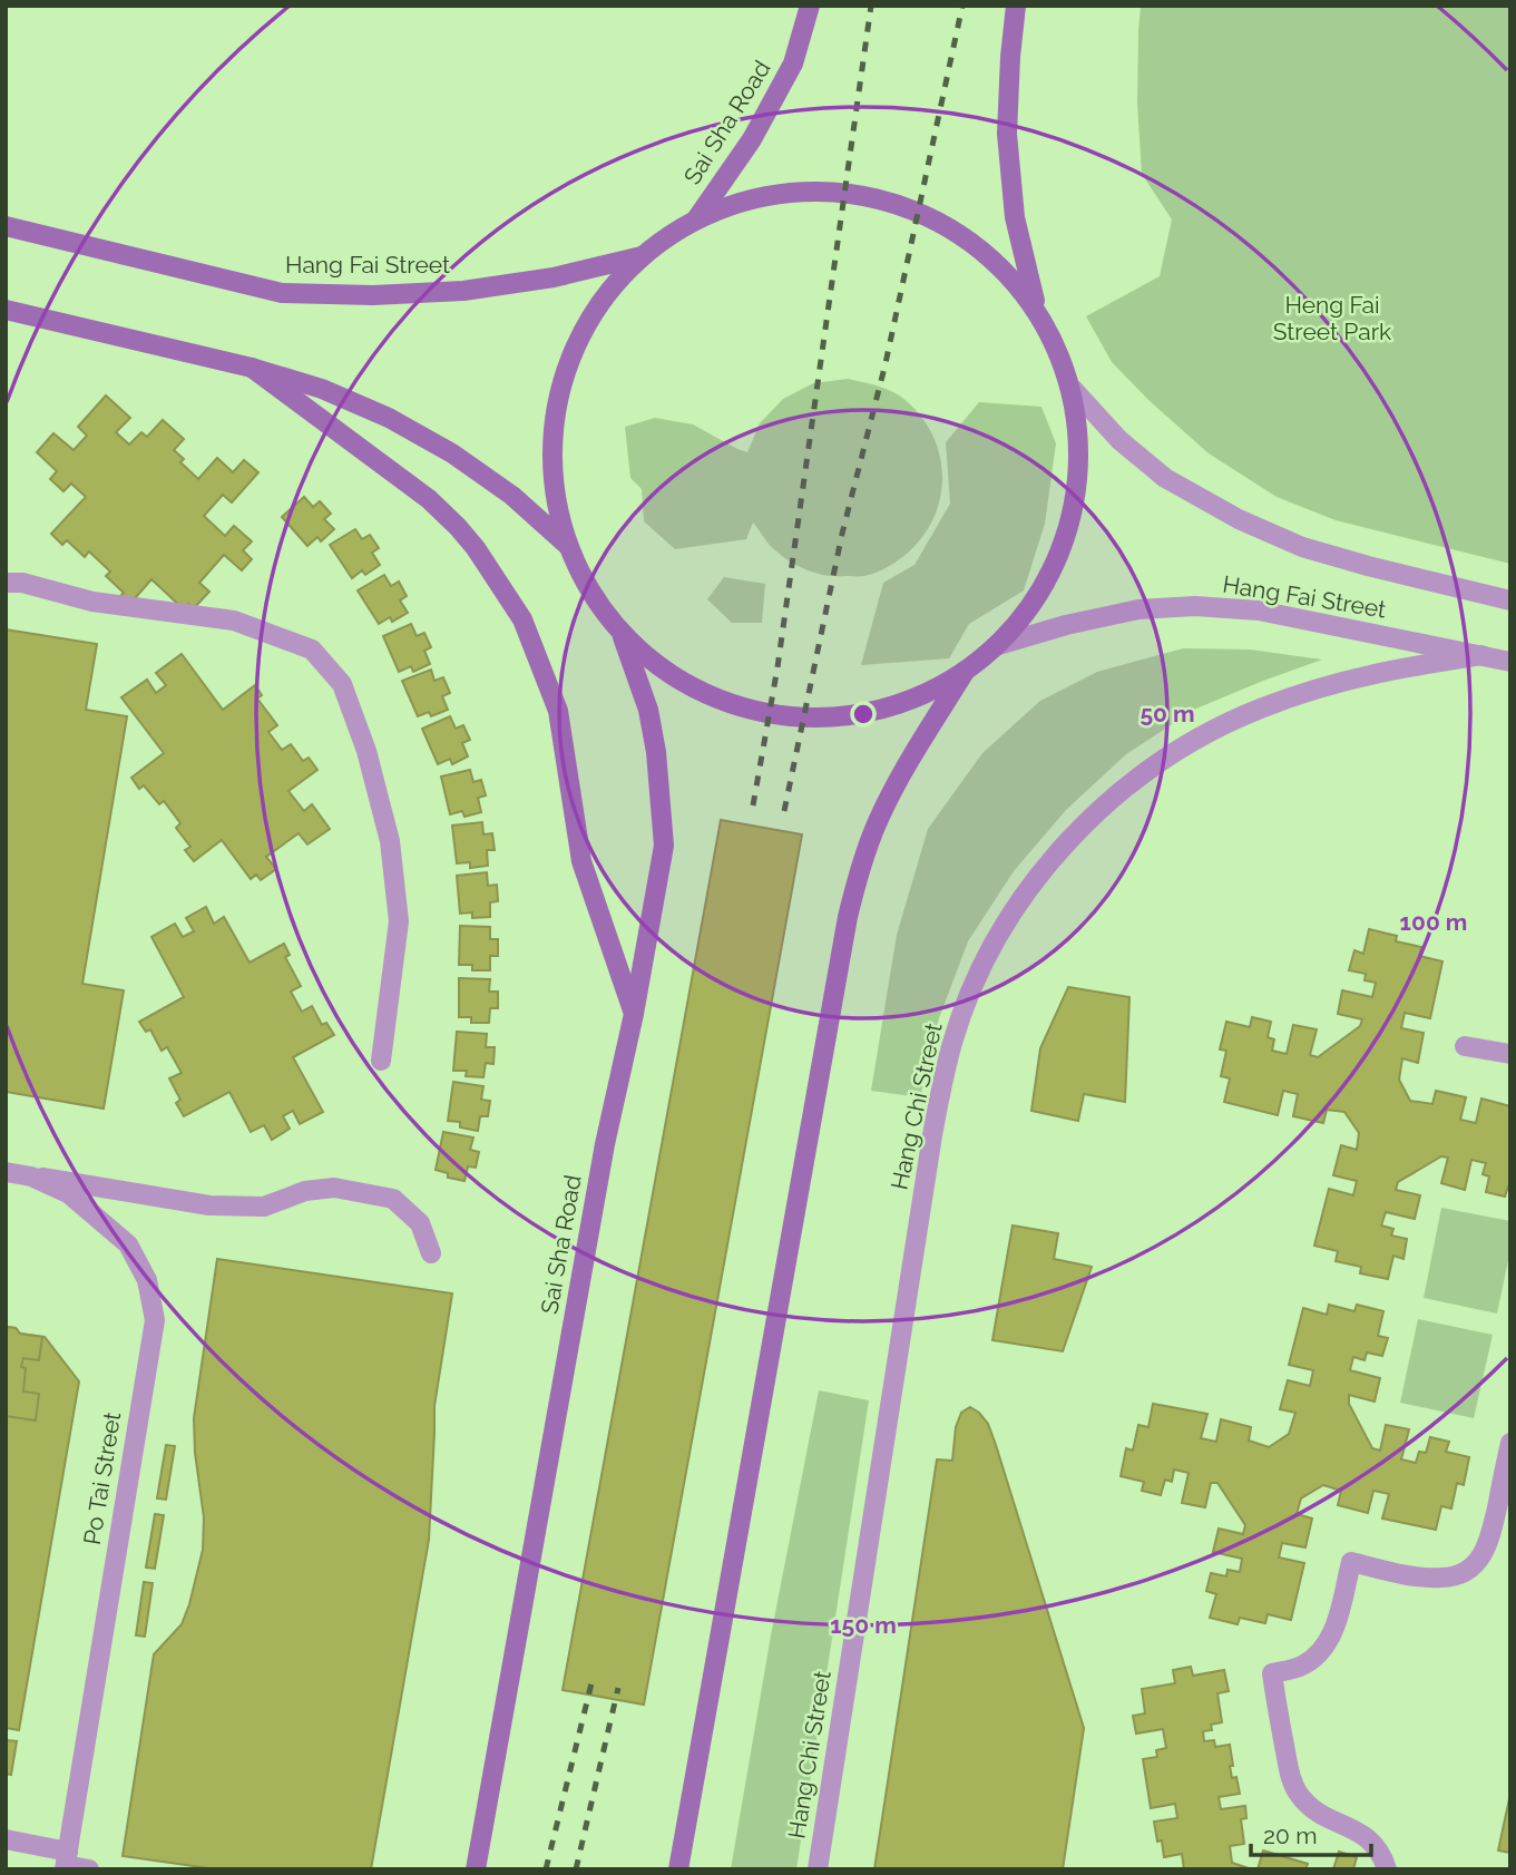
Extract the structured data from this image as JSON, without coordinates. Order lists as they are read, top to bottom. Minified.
{"streets":{"main road":["Sai Sha Road","Hang Fai Street"],"street":["Hang Chi Street","Po Tai Street"]},"crossings":[["Hang Fai Street","Hang Chi Street"]],"parks":["Heng Fai Street Park"],"scale_bar":"20 m","rings":["50 m","100 m","150 m"]}
